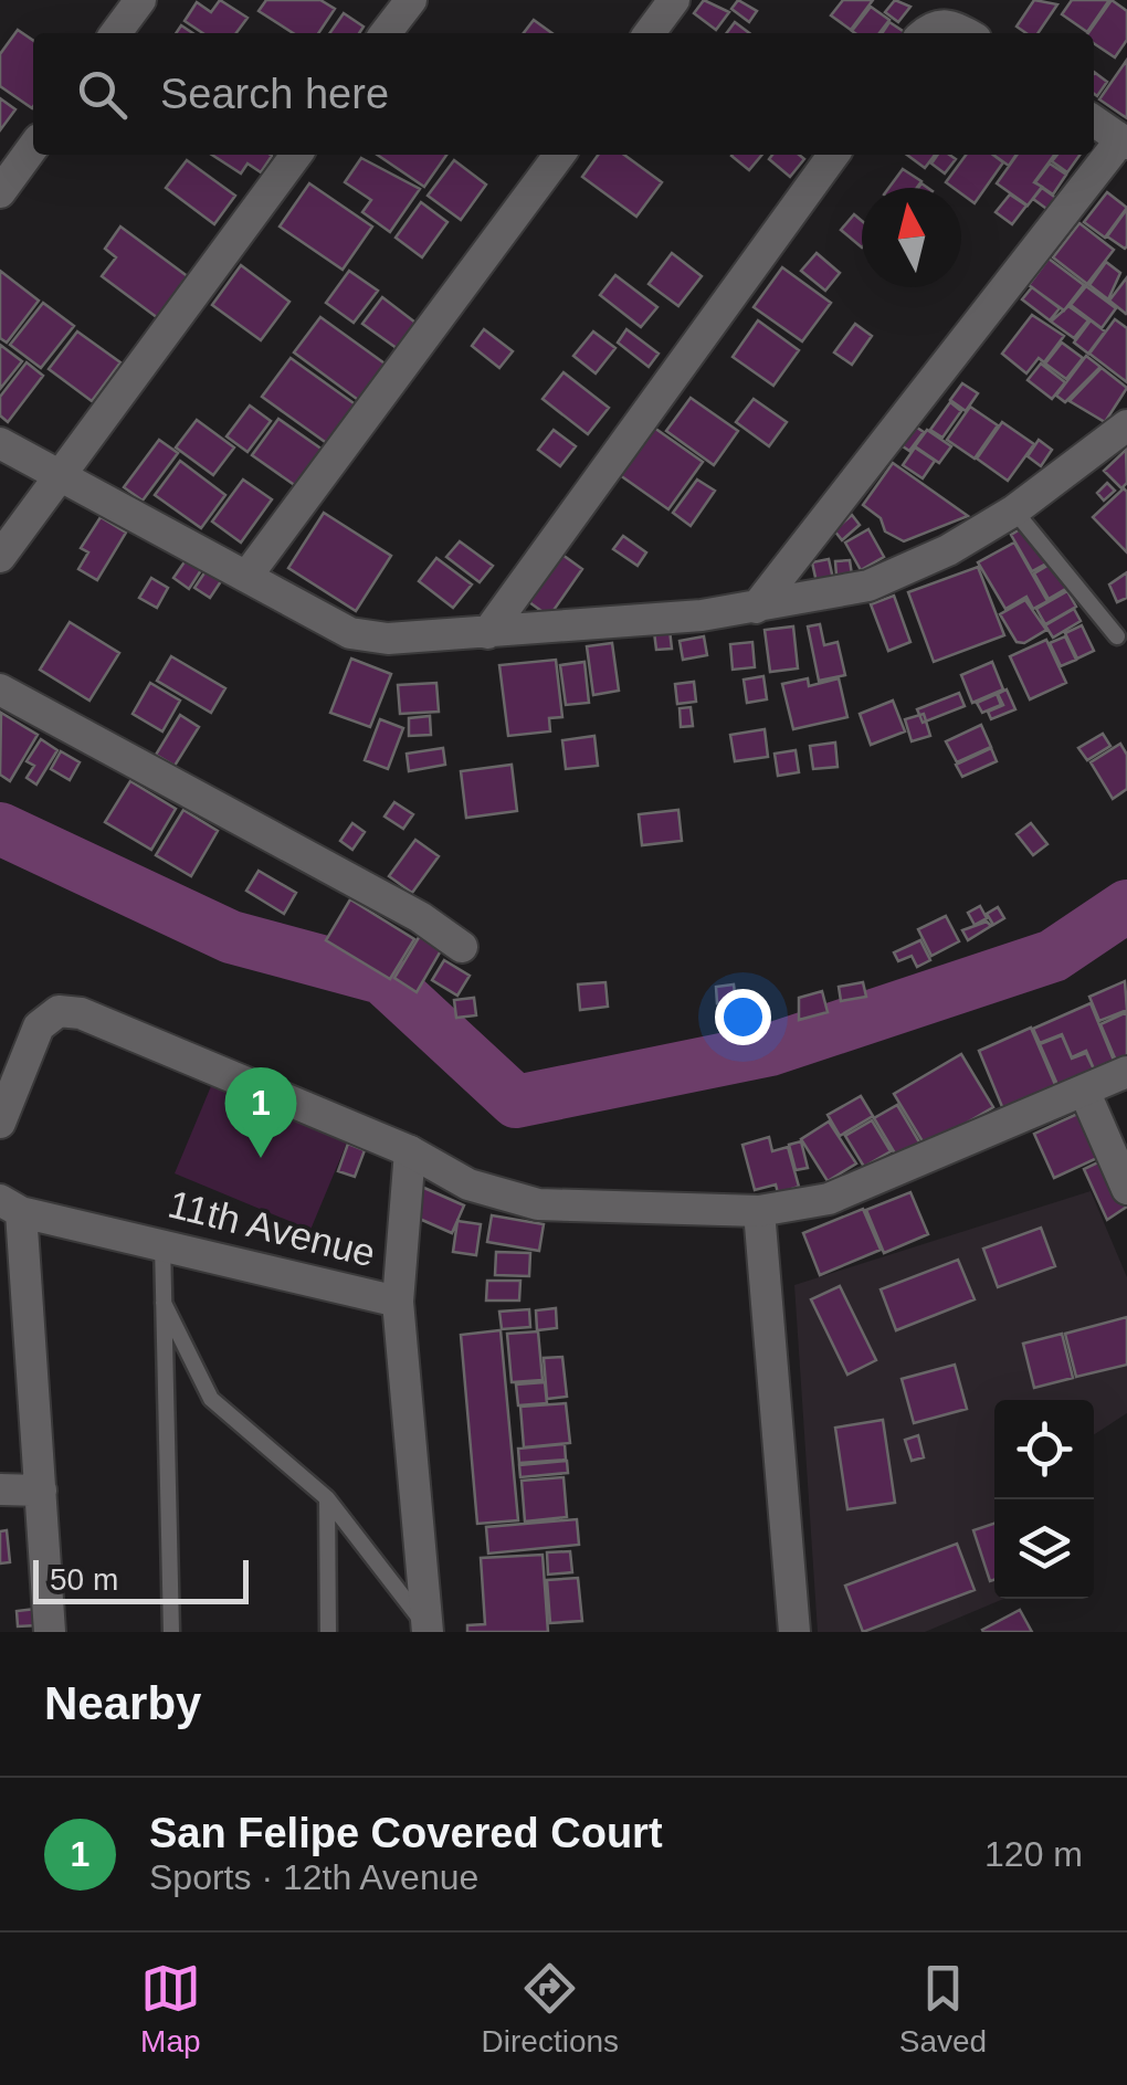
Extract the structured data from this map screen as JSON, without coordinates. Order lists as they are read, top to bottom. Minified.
{"streets":{"street":["11th Avenue"]},"scale_bar":"50 m","north":"top","page":{"search":"Search here","pins":"1","scale":"50 m","heading":"Nearby","list":[{"mark":"1","name":"San Felipe Covered Court","note":"Sports · 12th Avenue","value":"120 m"}],"nav":["Map","Directions","Saved"]}}
